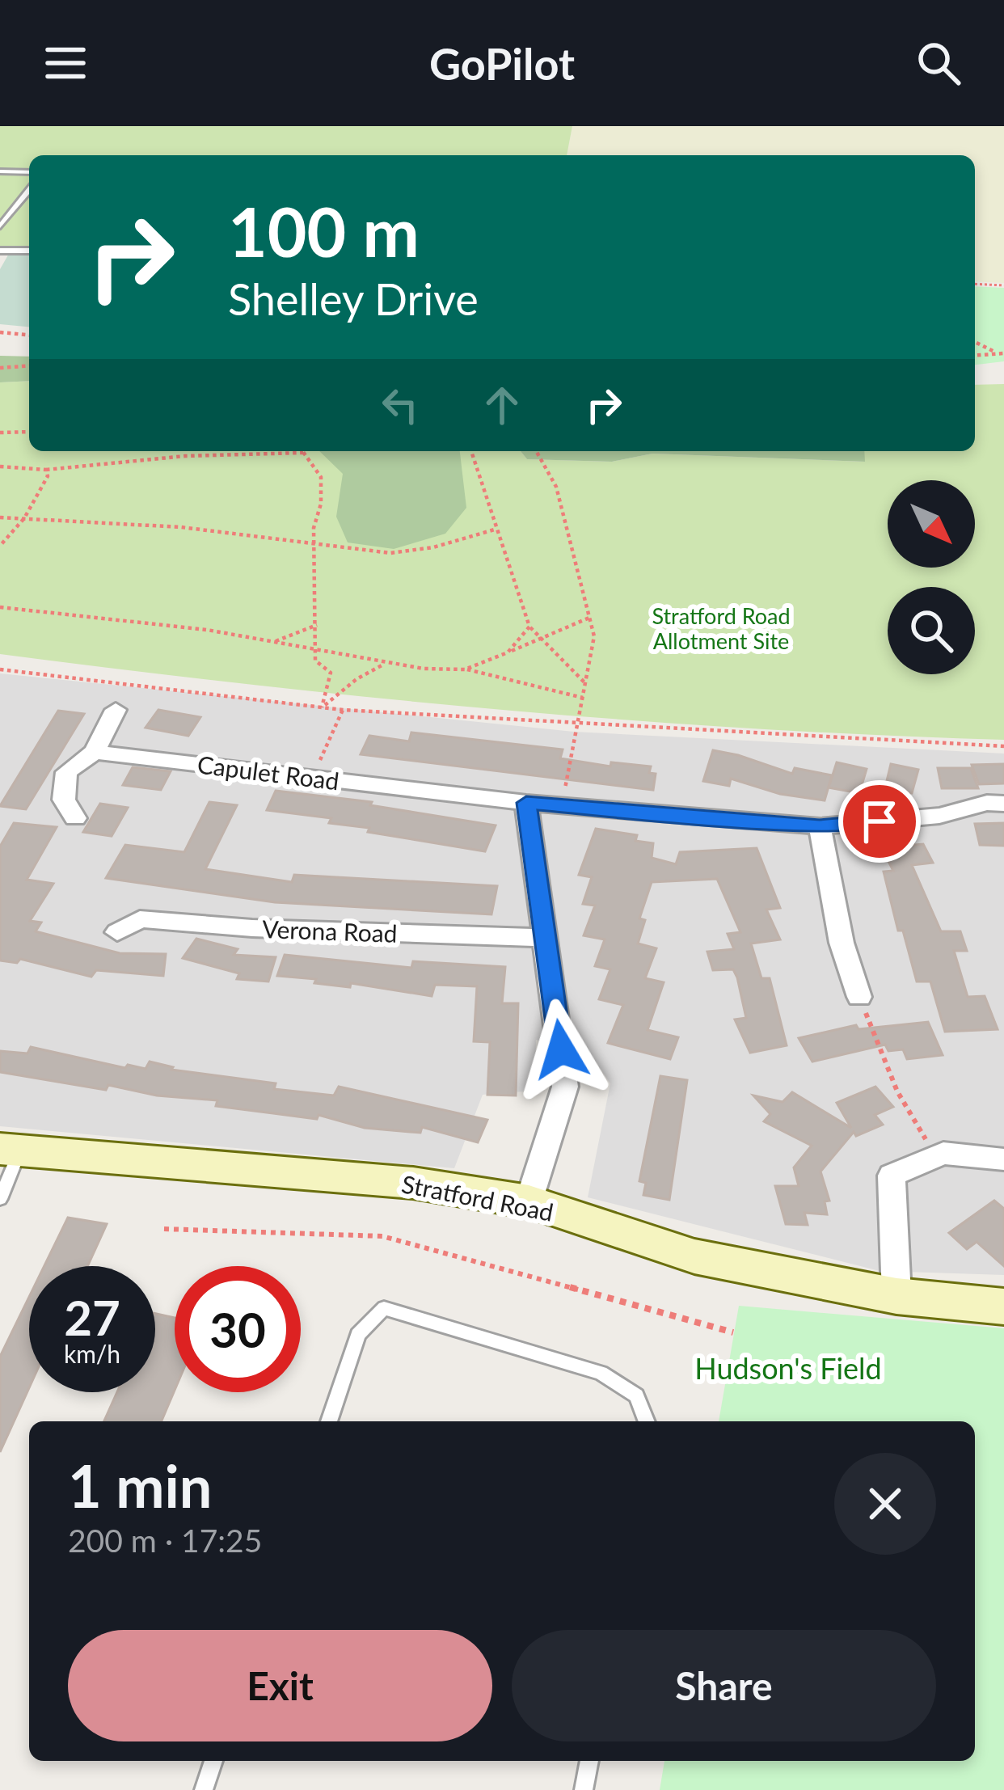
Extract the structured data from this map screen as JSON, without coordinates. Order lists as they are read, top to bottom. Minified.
{"streets":{"street":["Capulet Road","Verona Road","Stratford Road"]},"parks":["Stratford Road Allotment Site","Hudson's Field"],"north":"bottom right","page":{"header":"GoPilot","turn":["100 m","Shelley Drive"],"speed":"27 km/h","limit":"30","heading":["1 min","200 m · 17:25"],"buttons":["Exit","Share"]}}
